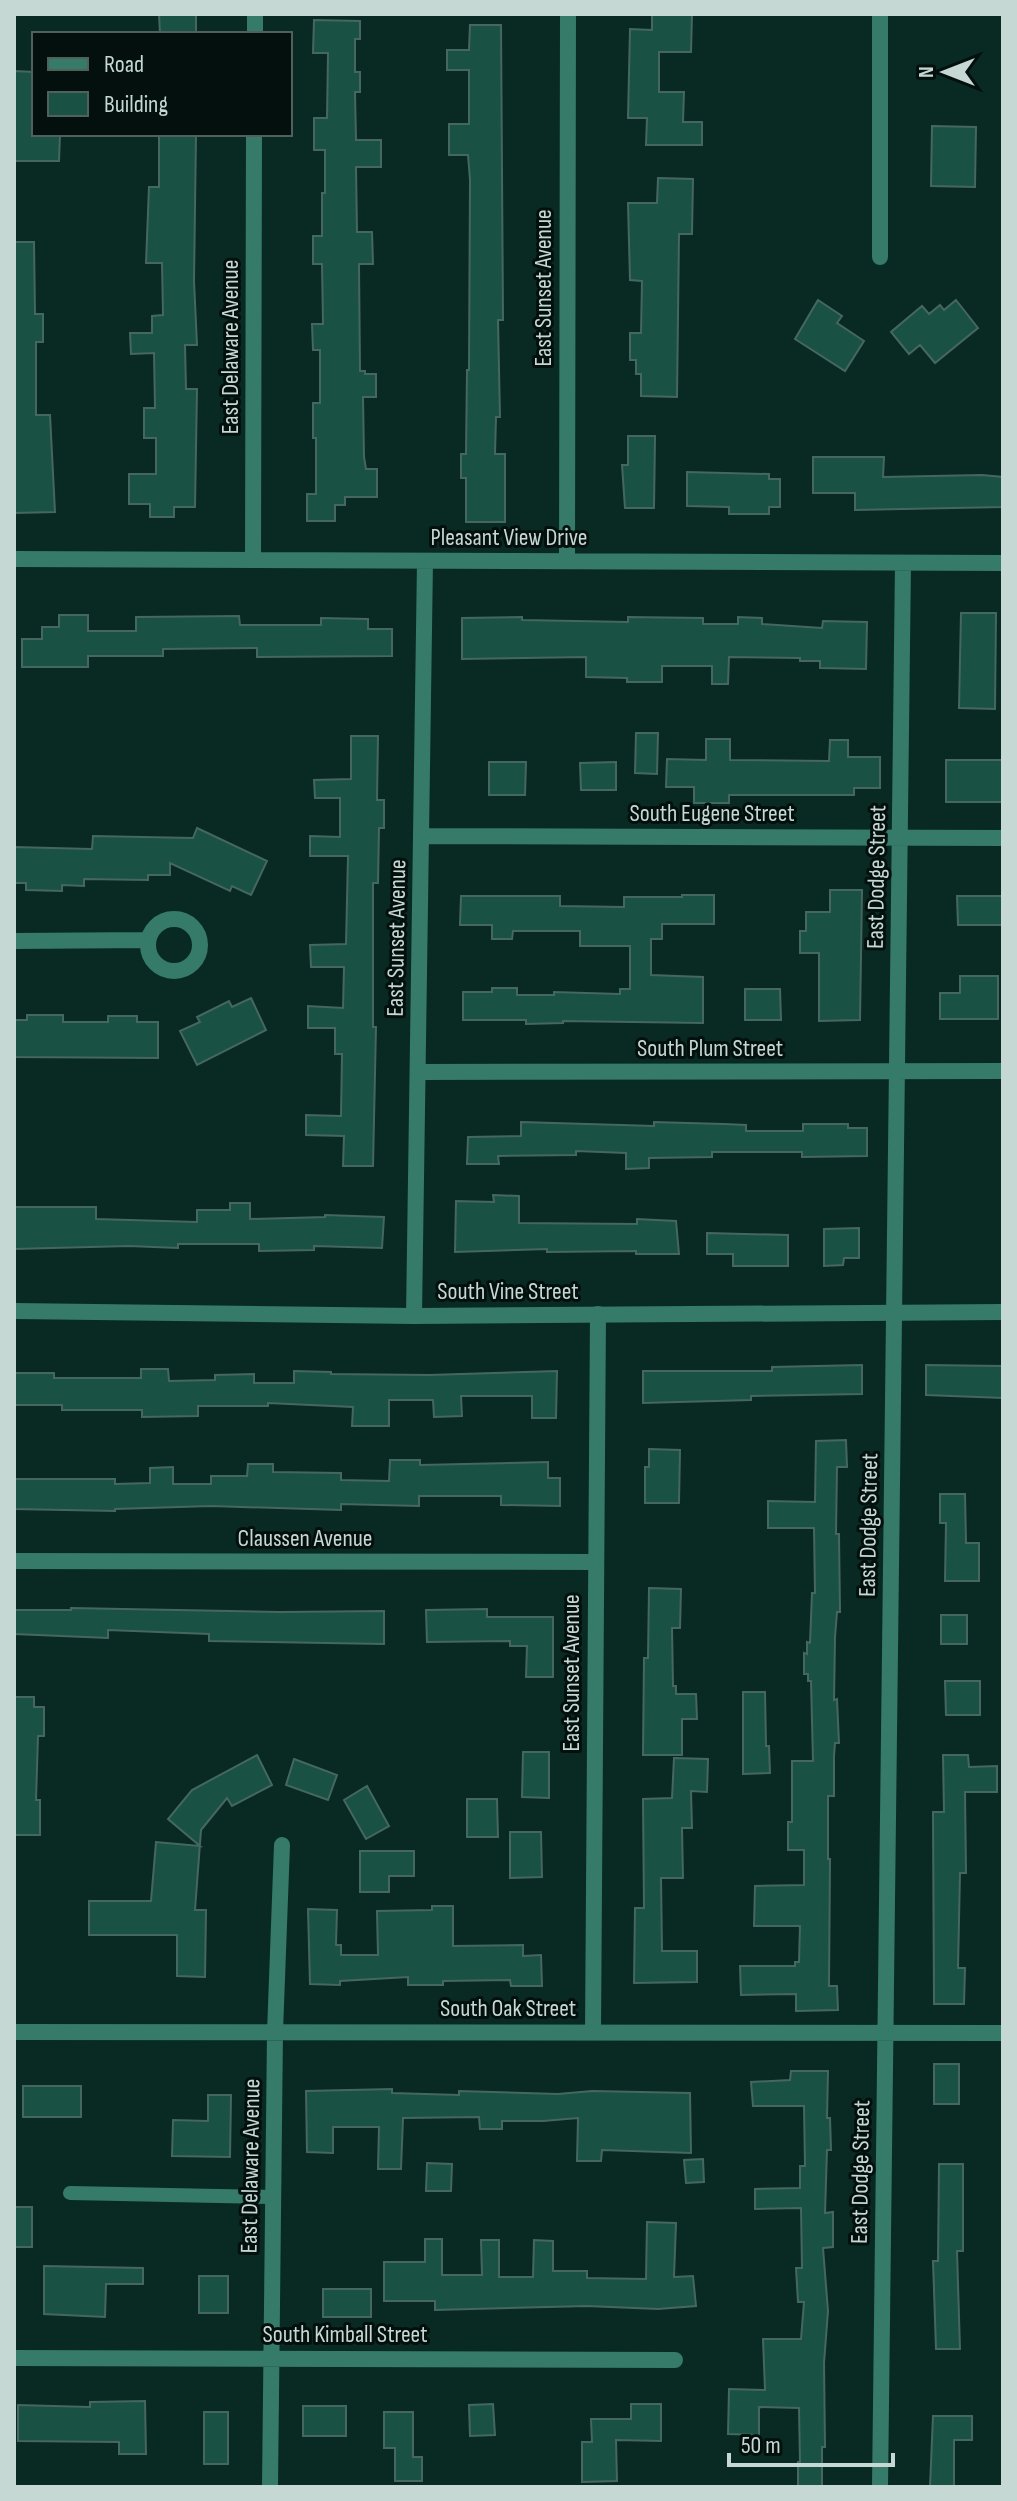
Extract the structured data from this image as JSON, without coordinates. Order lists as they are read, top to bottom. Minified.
{"streets":{"street":["East Sunset Avenue","East Delaware Avenue","Pleasant View Drive","South Eugene Street","East Dodge Street","South Plum Street","South Vine Street","Claussen Avenue","South Oak Street","South Kimball Street"]},"crossings":[["East Sunset Avenue","Pleasant View Drive"],["East Sunset Avenue","South Eugene Street"],["East Sunset Avenue","South Plum Street"],["East Sunset Avenue","South Vine Street"],["East Sunset Avenue","Claussen Avenue"],["East Sunset Avenue","South Oak Street"],["East Delaware Avenue","Pleasant View Drive"],["East Delaware Avenue","South Oak Street"],["East Delaware Avenue","South Kimball Street"],["Pleasant View Drive","East Dodge Street"],["South Eugene Street","East Dodge Street"],["East Dodge Street","South Plum Street"],["East Dodge Street","South Vine Street"],["East Dodge Street","South Oak Street"]],"legend":["Road","Building"],"scale_bar":"50 m","north":"left"}
